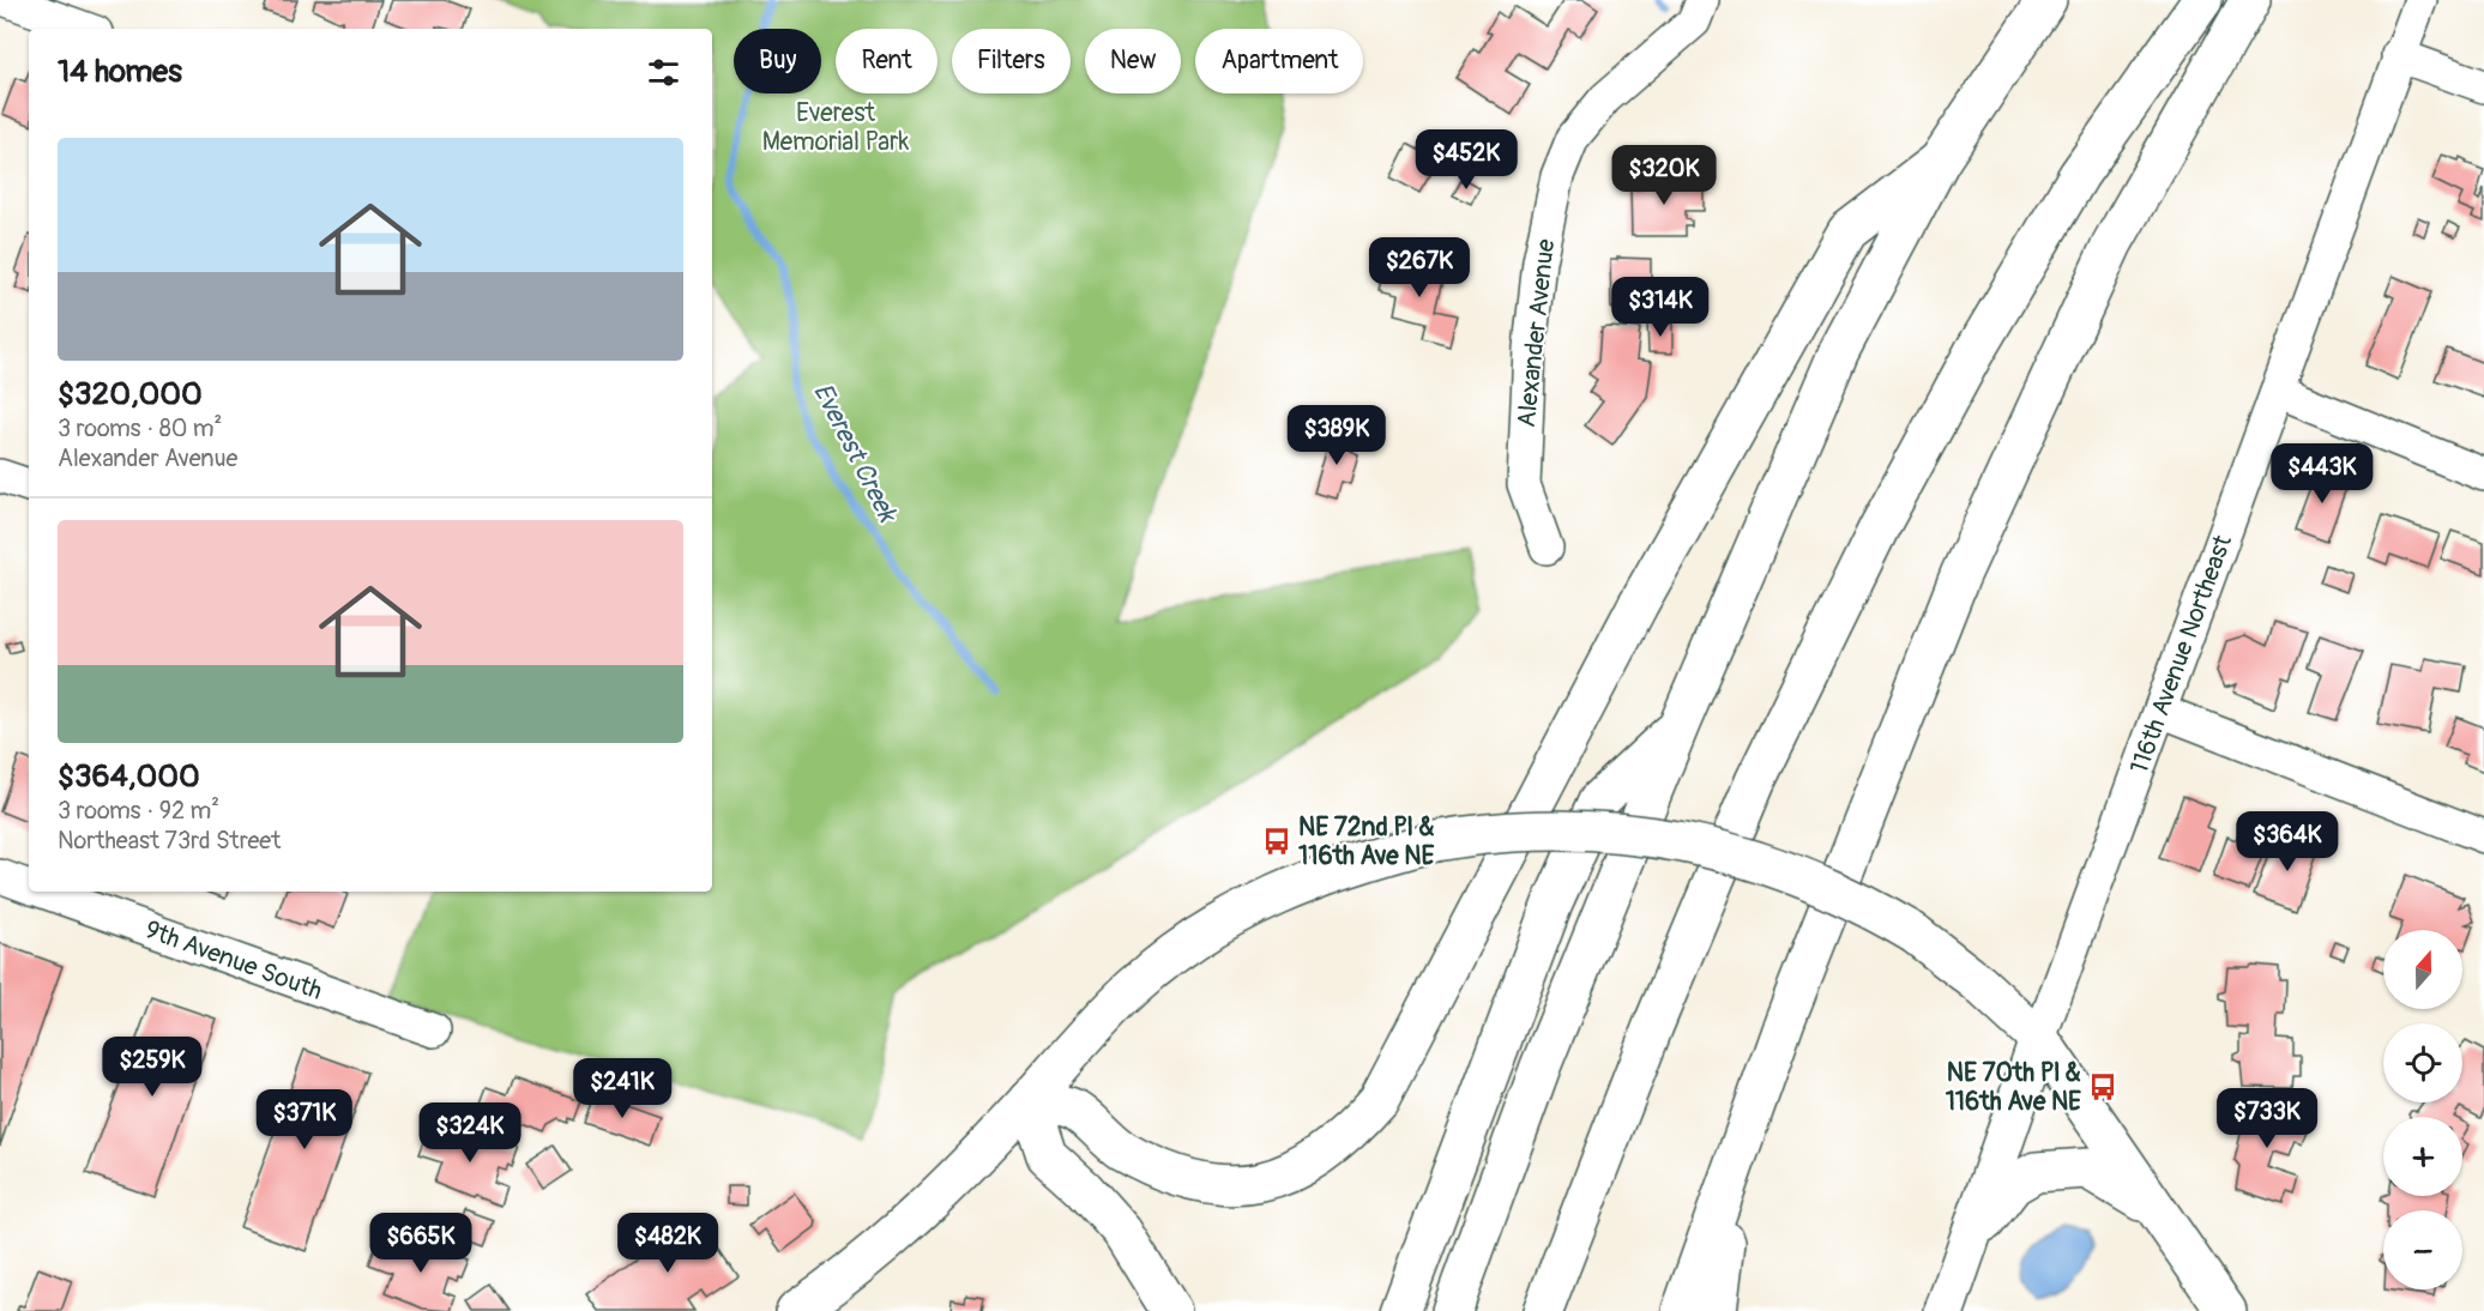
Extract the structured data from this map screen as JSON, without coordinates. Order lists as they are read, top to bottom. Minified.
{"streets":{"main road":["116th Avenue Northeast"],"street":["Alexander Avenue","9th Avenue South"]},"water":["Everest Creek"],"parks":["Everest Memorial Park"],"places":{"bus stop":["NE 72nd Pl & 116th Ave NE","NE 70th Pl & 116th Ave NE"]},"north":"top","page":{"chip":["Buy","Rent","Filters","New","Apartment"],"heading":"14 homes","list":[{"name":"$320,000","note":"3 rooms · 80 m² · Alexander Avenue"},{"name":"$364,000","note":"3 rooms · 92 m² · Northeast 73rd Street"}],"price":["$452K","$320K","$267K","$314K","$389K","$443K","$364K","$259K","$241K","$733K","$371K","$324K","$665K","$482K"],"map_buttons":["+","−"]}}
